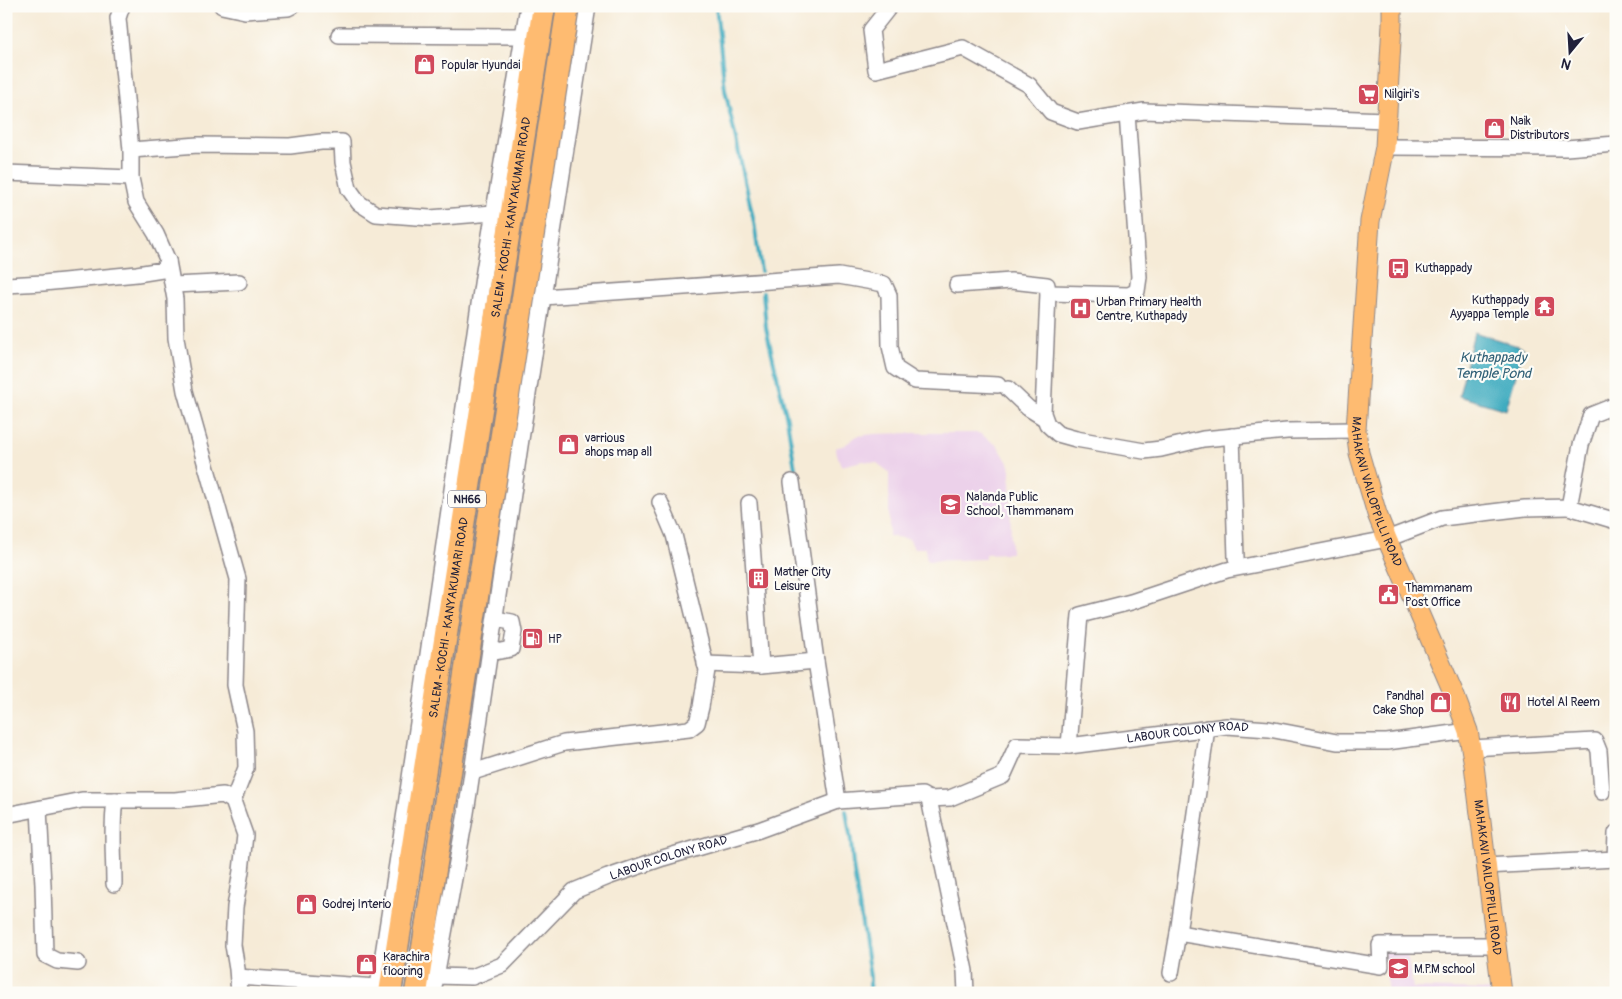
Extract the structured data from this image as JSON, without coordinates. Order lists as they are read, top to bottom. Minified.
{"streets":{"highway":["SALEM - KOCHI - KANYAKUMARI ROAD","NH66"],"main road":["MAHAKAVI VAILOPPILLI ROAD"],"street":["LABOUR COLONY ROAD"]},"crossings":[["MAHAKAVI VAILOPPILLI ROAD","LABOUR COLONY ROAD"]],"water":["Kuthappady Temple Pond"],"places":{"shop":["Popular Hyundai","Naik Distributors","varrious ahops map all","Pandhal Cake Shop","Godrej Interio","Karachira flooring"],"supermarket":["Nilgiri's"],"bus stop":["Kuthappady"],"temple":["Kuthappady Ayyappa Temple"],"hospital":["Urban Primary Health Centre, Kuthapady"],"school or university":["Nalanda Public School, Thammanam","M.P.M school"],"building":["Mather City Leisure"],"public building":["Thammanam Post Office"],"fuel station":["HP"],"restaurant":["Hotel Al Reem"]},"north":"bottom"}
